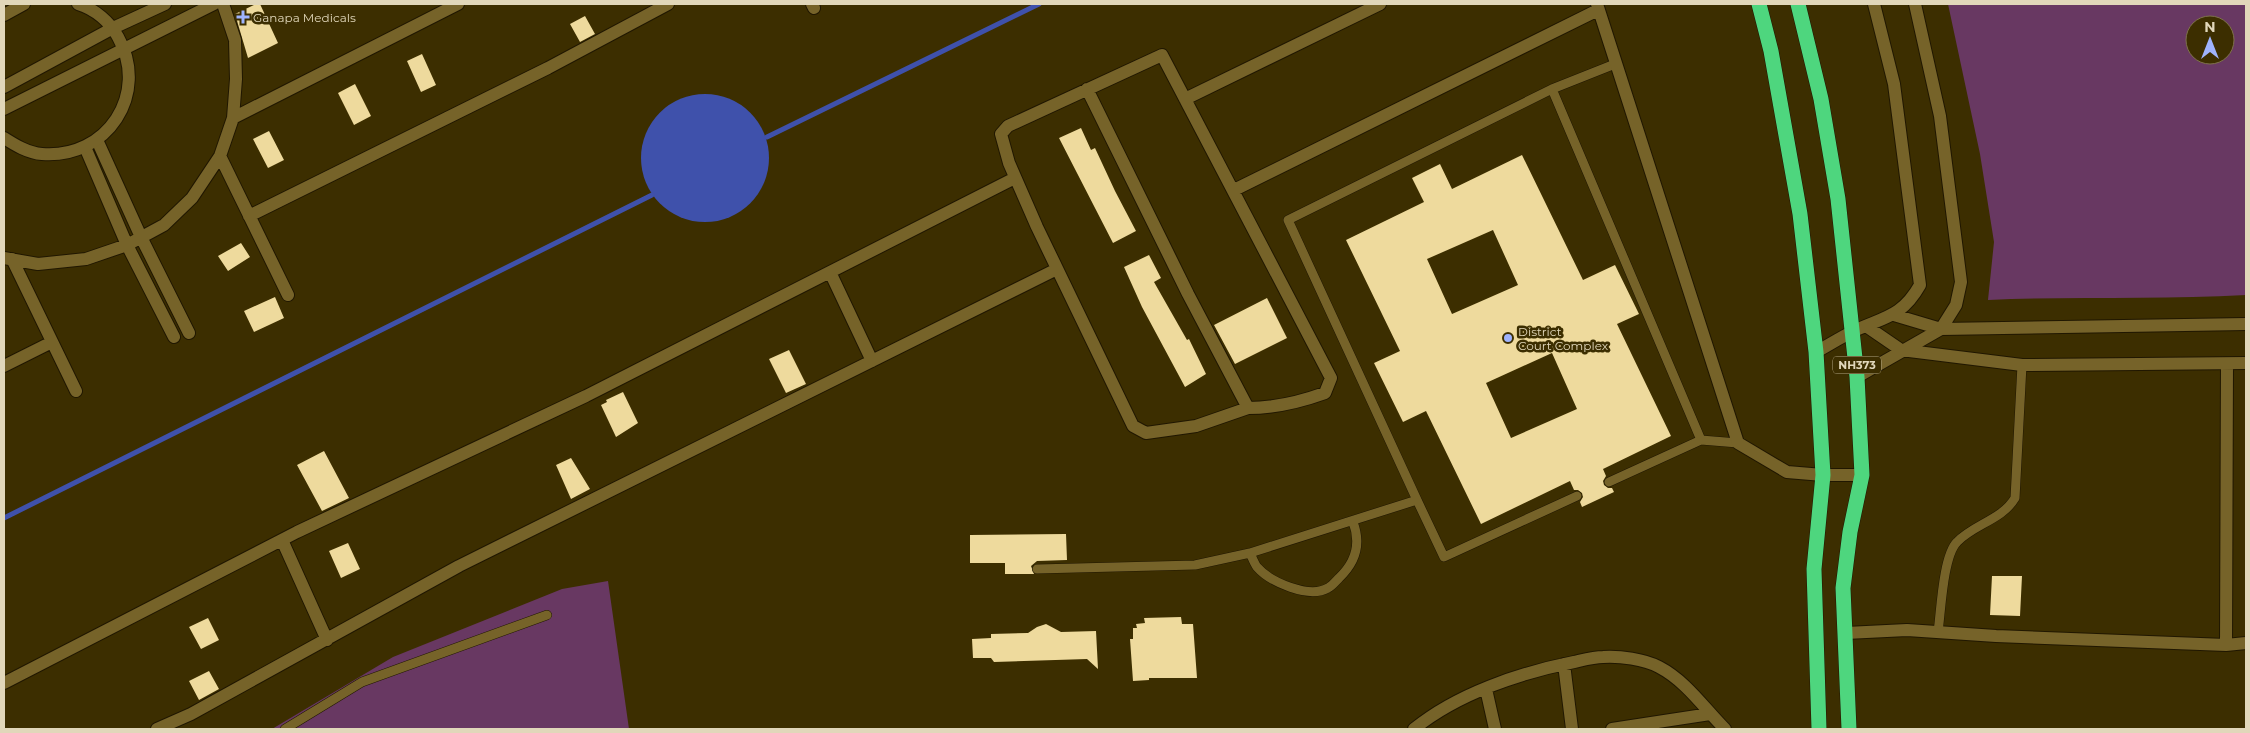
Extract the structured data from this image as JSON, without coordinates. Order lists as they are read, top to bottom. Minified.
{"streets":{"highway":["NH373"]},"places":{"health":["Ganapa Medicals"],"other":["District Court Complex"]},"north":"top"}
